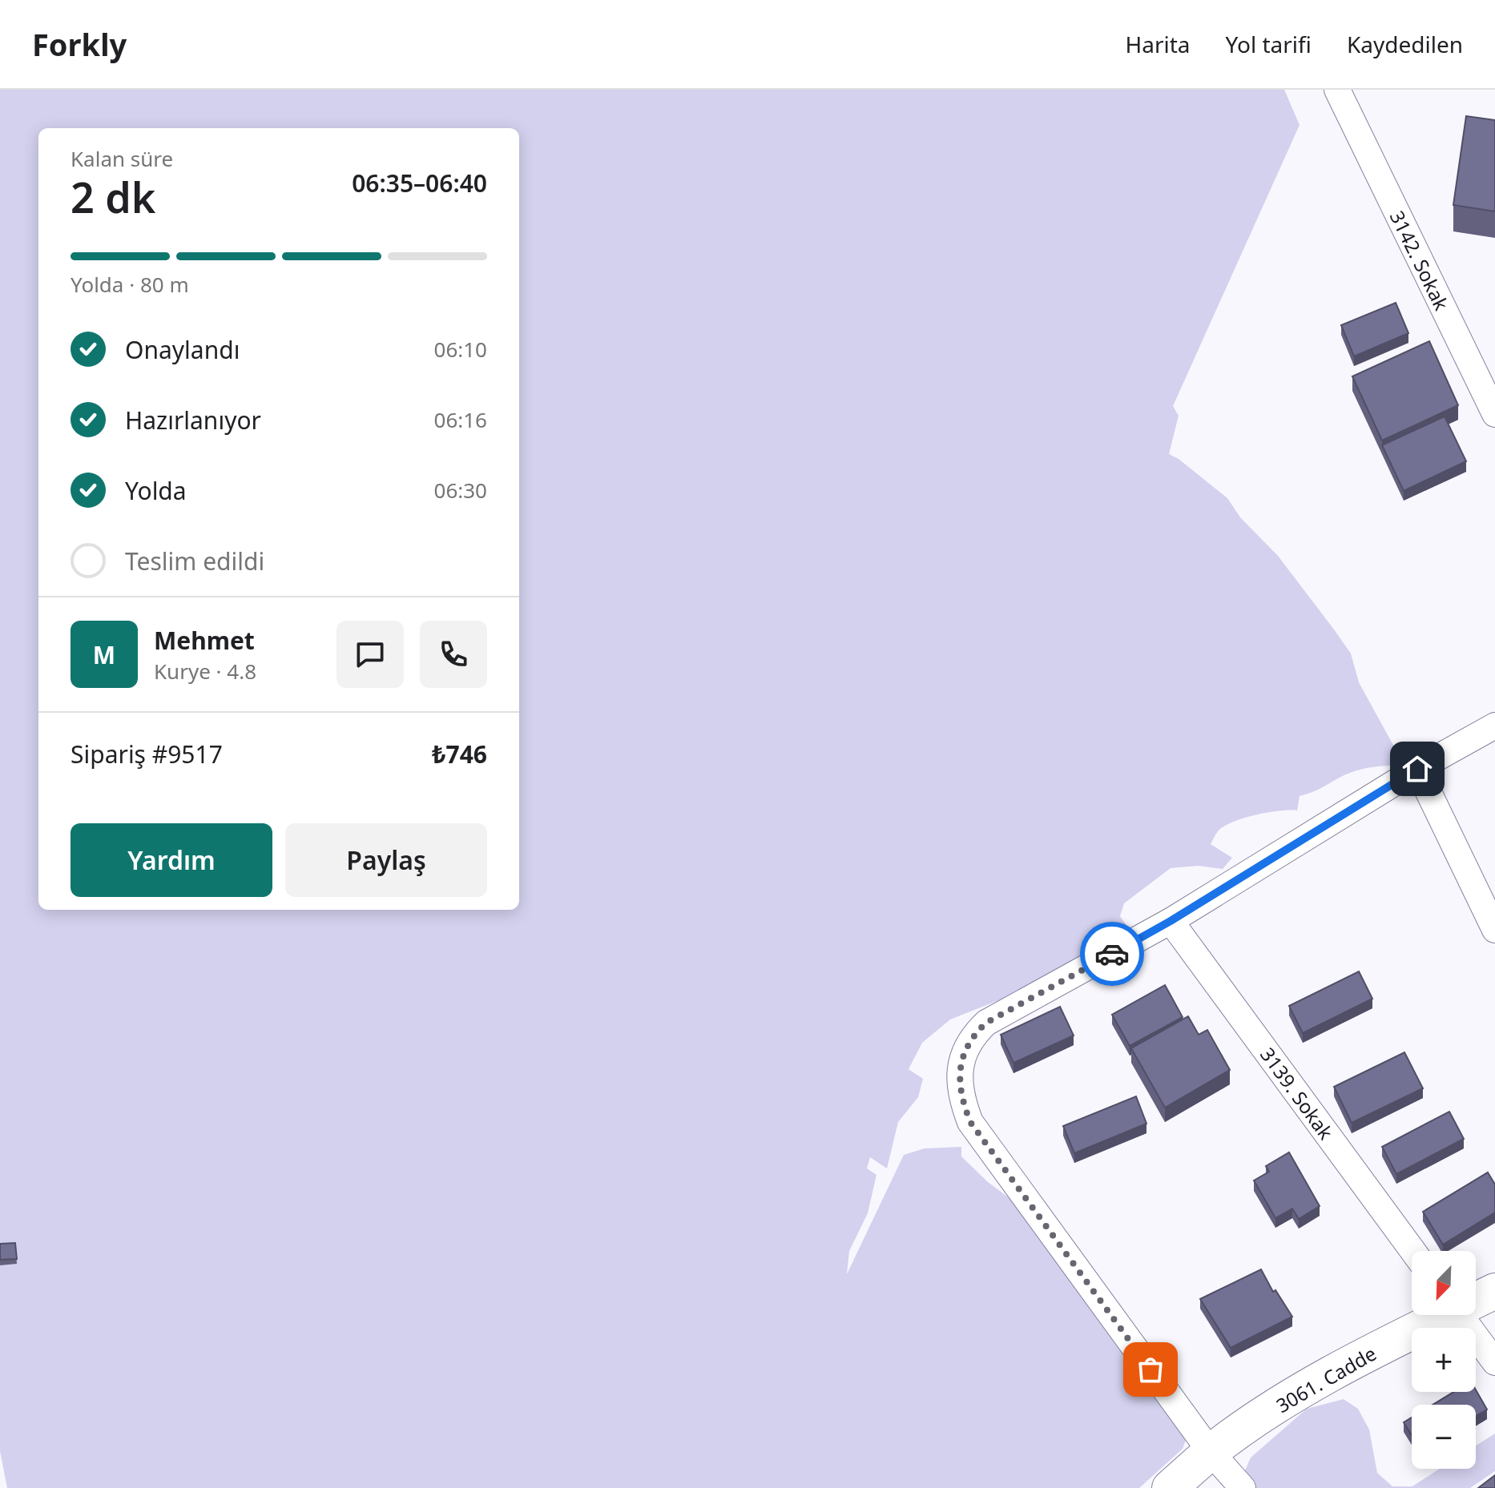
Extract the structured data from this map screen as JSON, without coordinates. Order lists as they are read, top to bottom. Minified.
{"streets":{"street":["3142. Sokak","3139. Sokak","3061. Cadde"]},"north":"bottom left","page":{"header":"Forkly","nav":["Harita","Yol tarifi","Kaydedilen"],"heading":["2 dk","Kalan süre","06:35–06:40"],"panel":["Mehmet","Kurye · 4.8","Sipariş #9517","₺746"],"bar":"Yolda · 80 m","list":[["Onaylandı","06:10"],["Hazırlanıyor","06:16"],["Yolda","06:30"],"Teslim edildi"],"round":"M","buttons":["Yardım","Paylaş"],"map_buttons":["+","−"]}}
